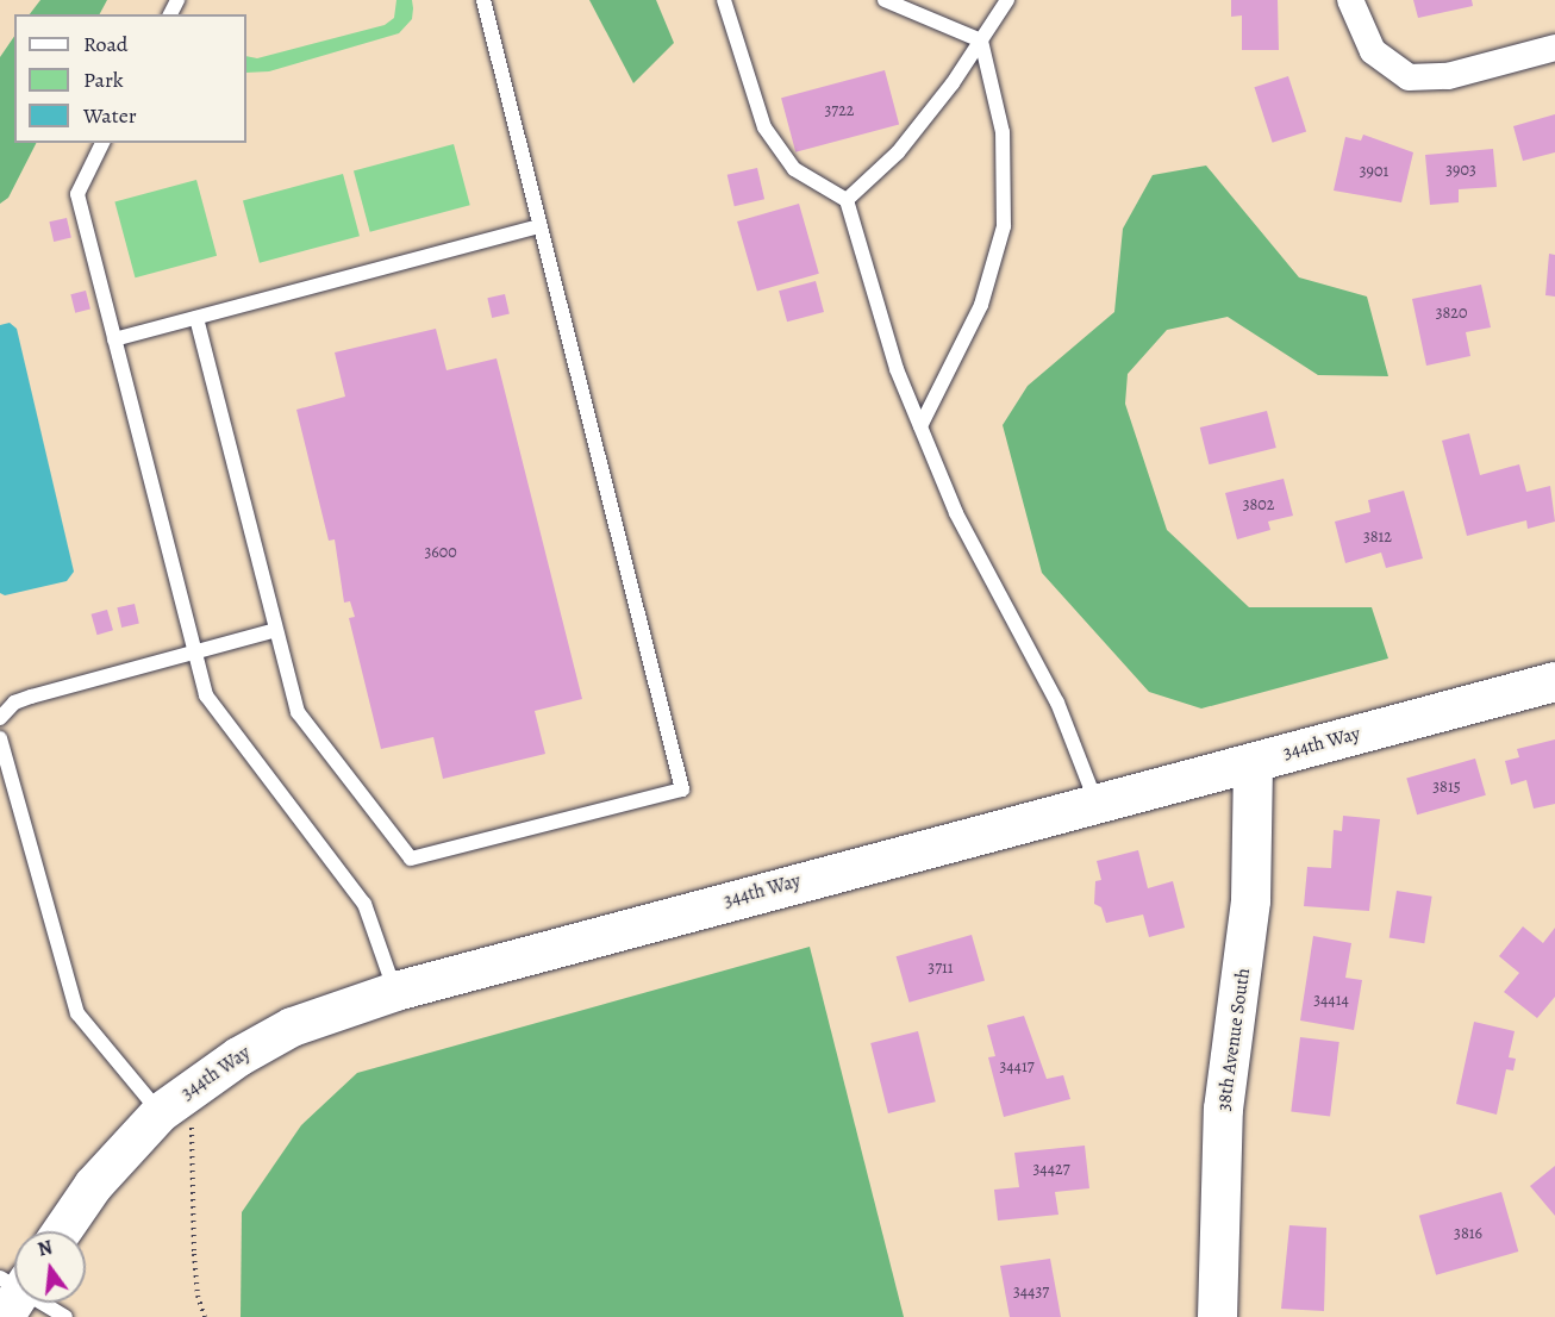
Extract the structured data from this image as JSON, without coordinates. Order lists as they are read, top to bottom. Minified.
{"streets":{"street":["344th Way","38th Avenue South"]},"crossings":[["344th Way","38th Avenue South"]],"house_numbers":["3722","3903","3901","3820","3802","3812","3600","3815","3711","34414","34417","34427","3816","34437"],"legend":["Road","Park","Water"],"north":"top"}
